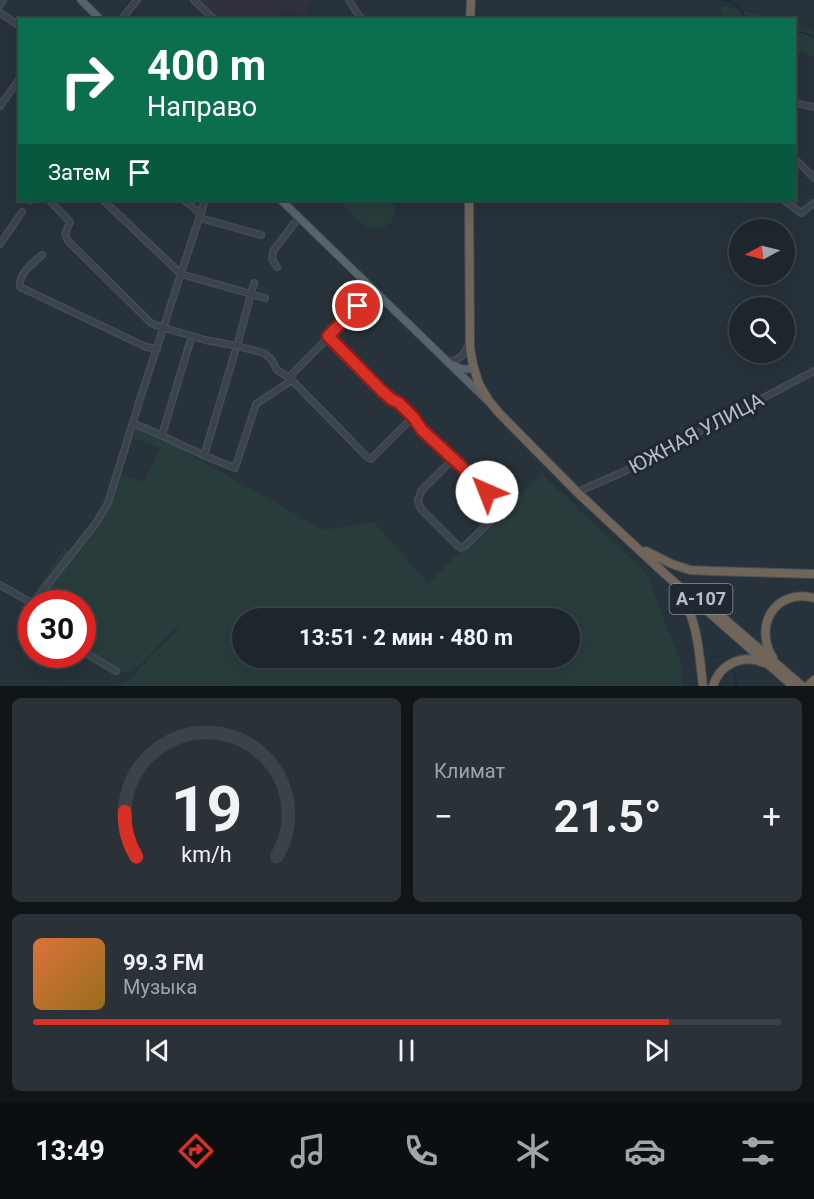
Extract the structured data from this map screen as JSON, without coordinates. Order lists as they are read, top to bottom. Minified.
{"streets":{"highway":["А-107"],"street":["ЮЖНАЯ УЛИЦА"]},"crossings":[["ЮЖНАЯ УЛИЦА","А-107"]],"north":"left","page":{"turn":["400 m","Направо"],"then":"Затем","limit":"30","trip":"13:51 · 2 мин · 480 m","tile":"Климат","heat":["−","21.5°","+"],"song":["99.3 FM","Музыка"],"tabs":"13:49","gauge":["19","km/h"]}}
